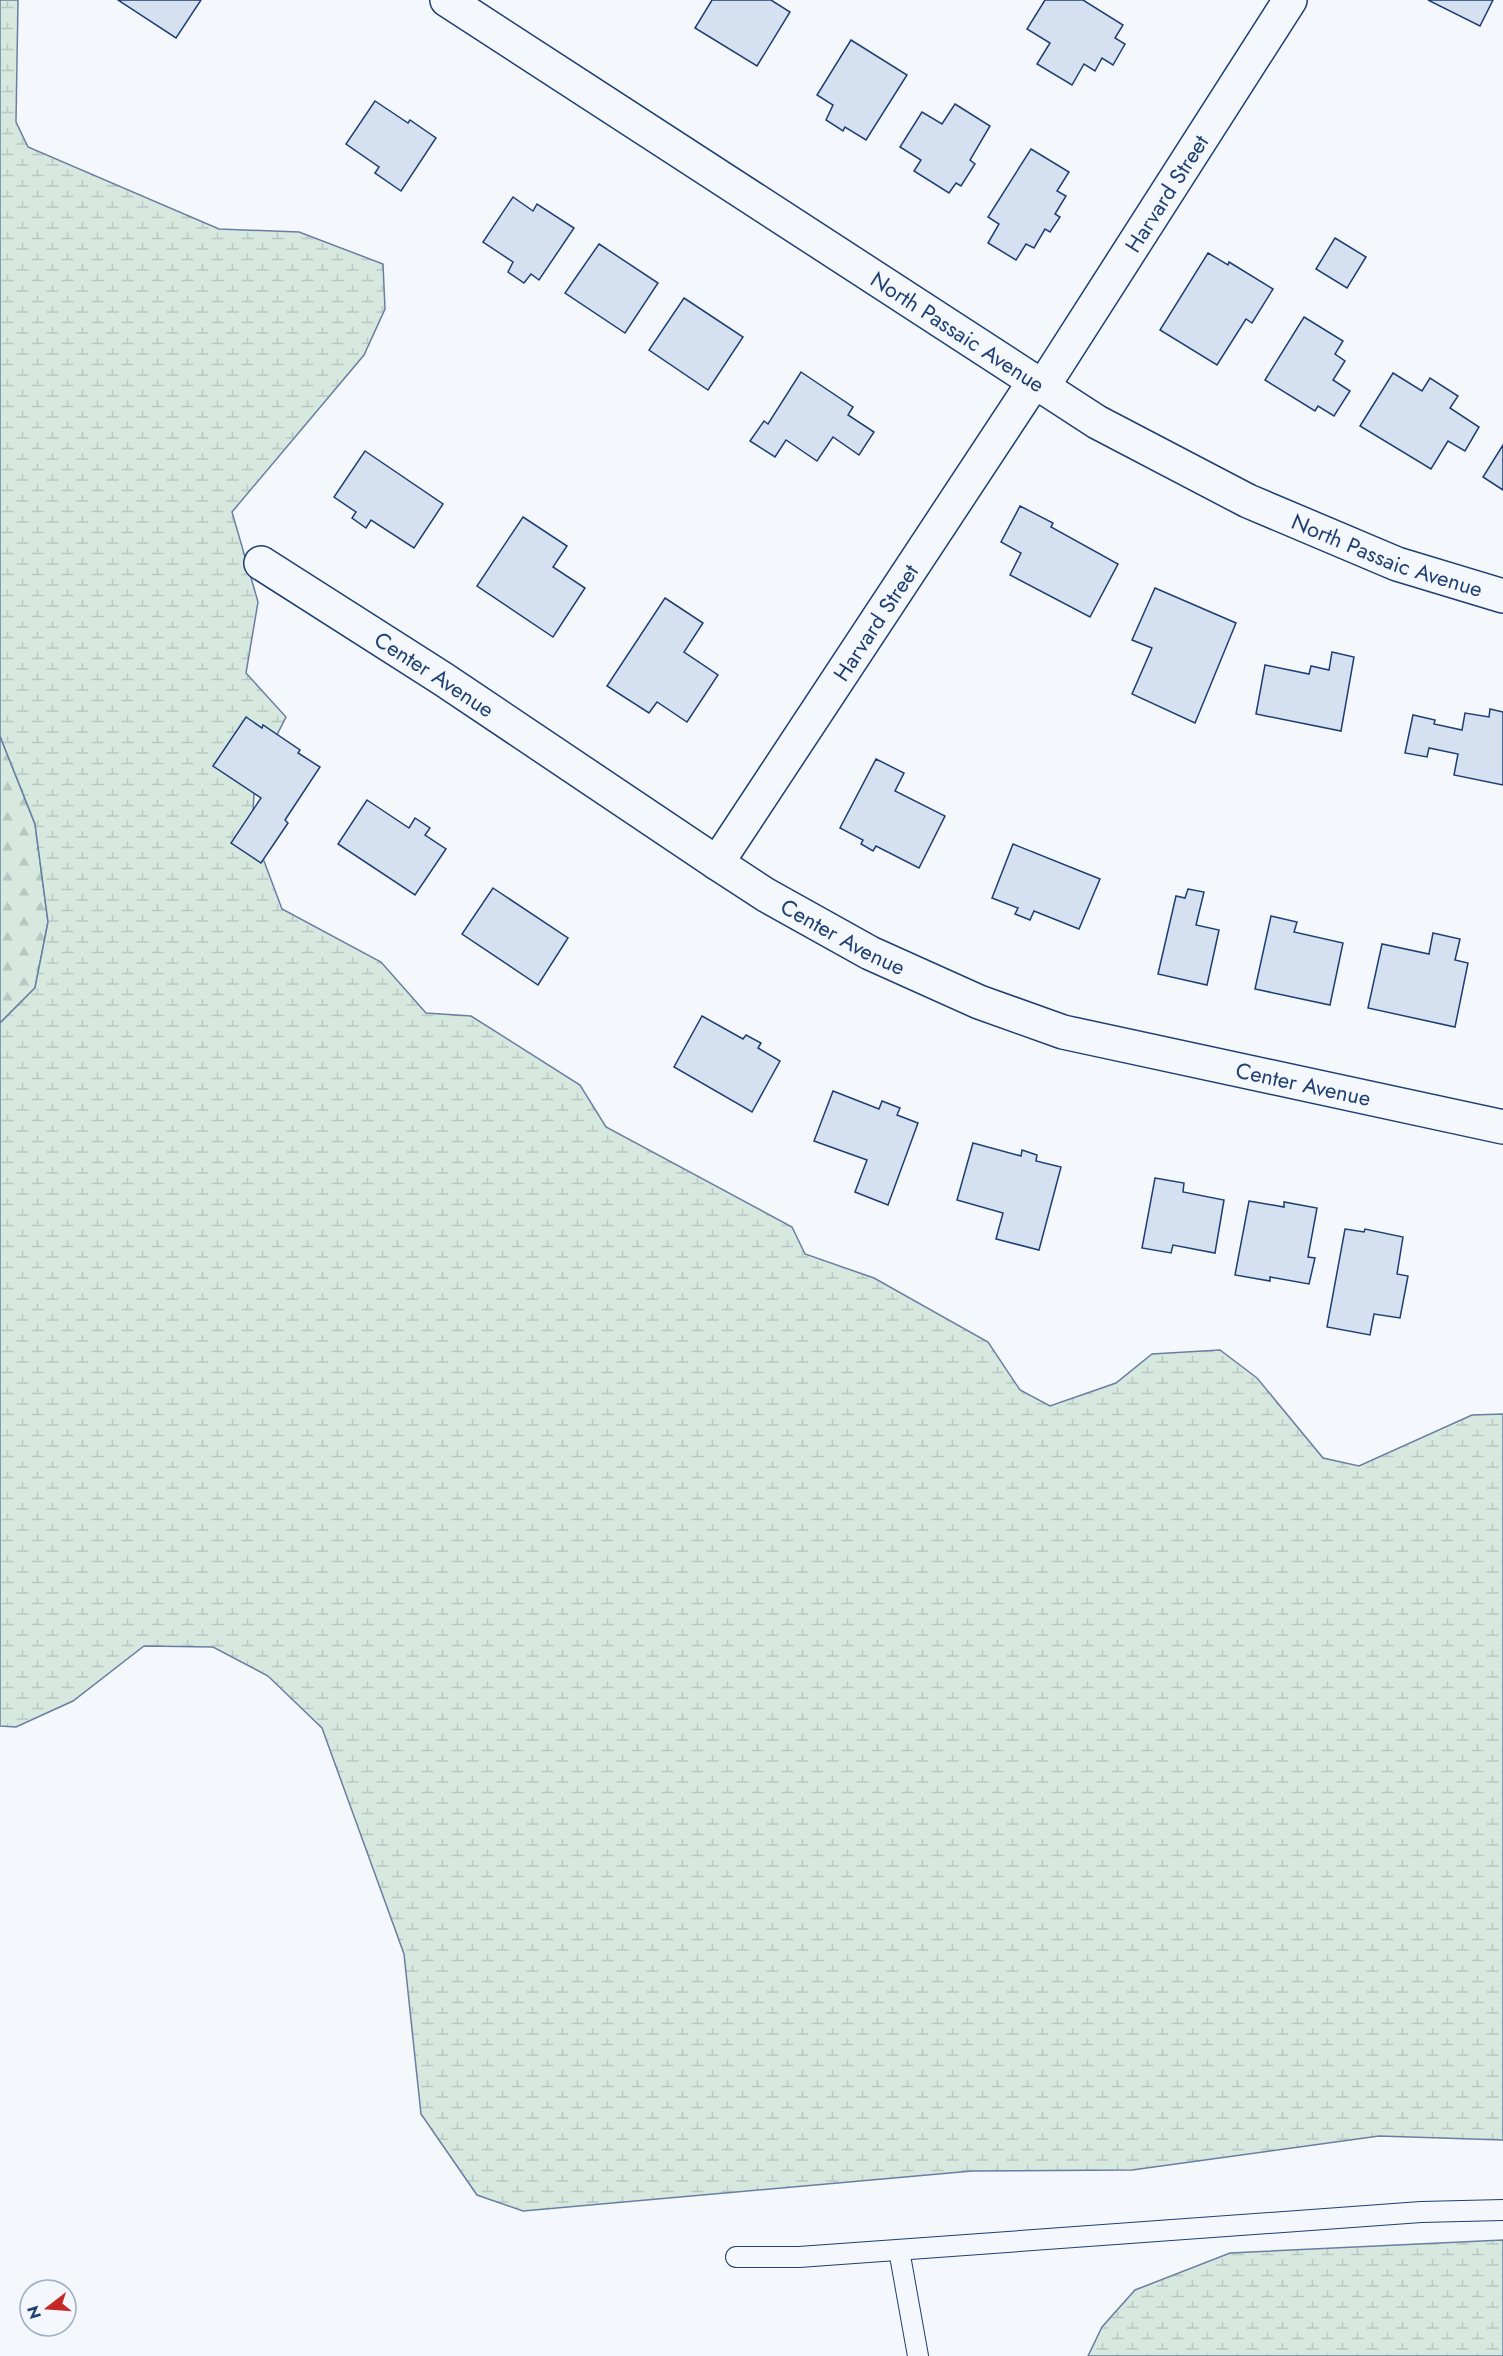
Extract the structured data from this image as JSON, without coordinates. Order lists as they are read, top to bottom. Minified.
{"streets":{"street":["Harvard Street","North Passaic Avenue","Center Avenue"]},"crossings":[["Harvard Street","North Passaic Avenue"],["Harvard Street","Center Avenue"]],"north":"left"}
